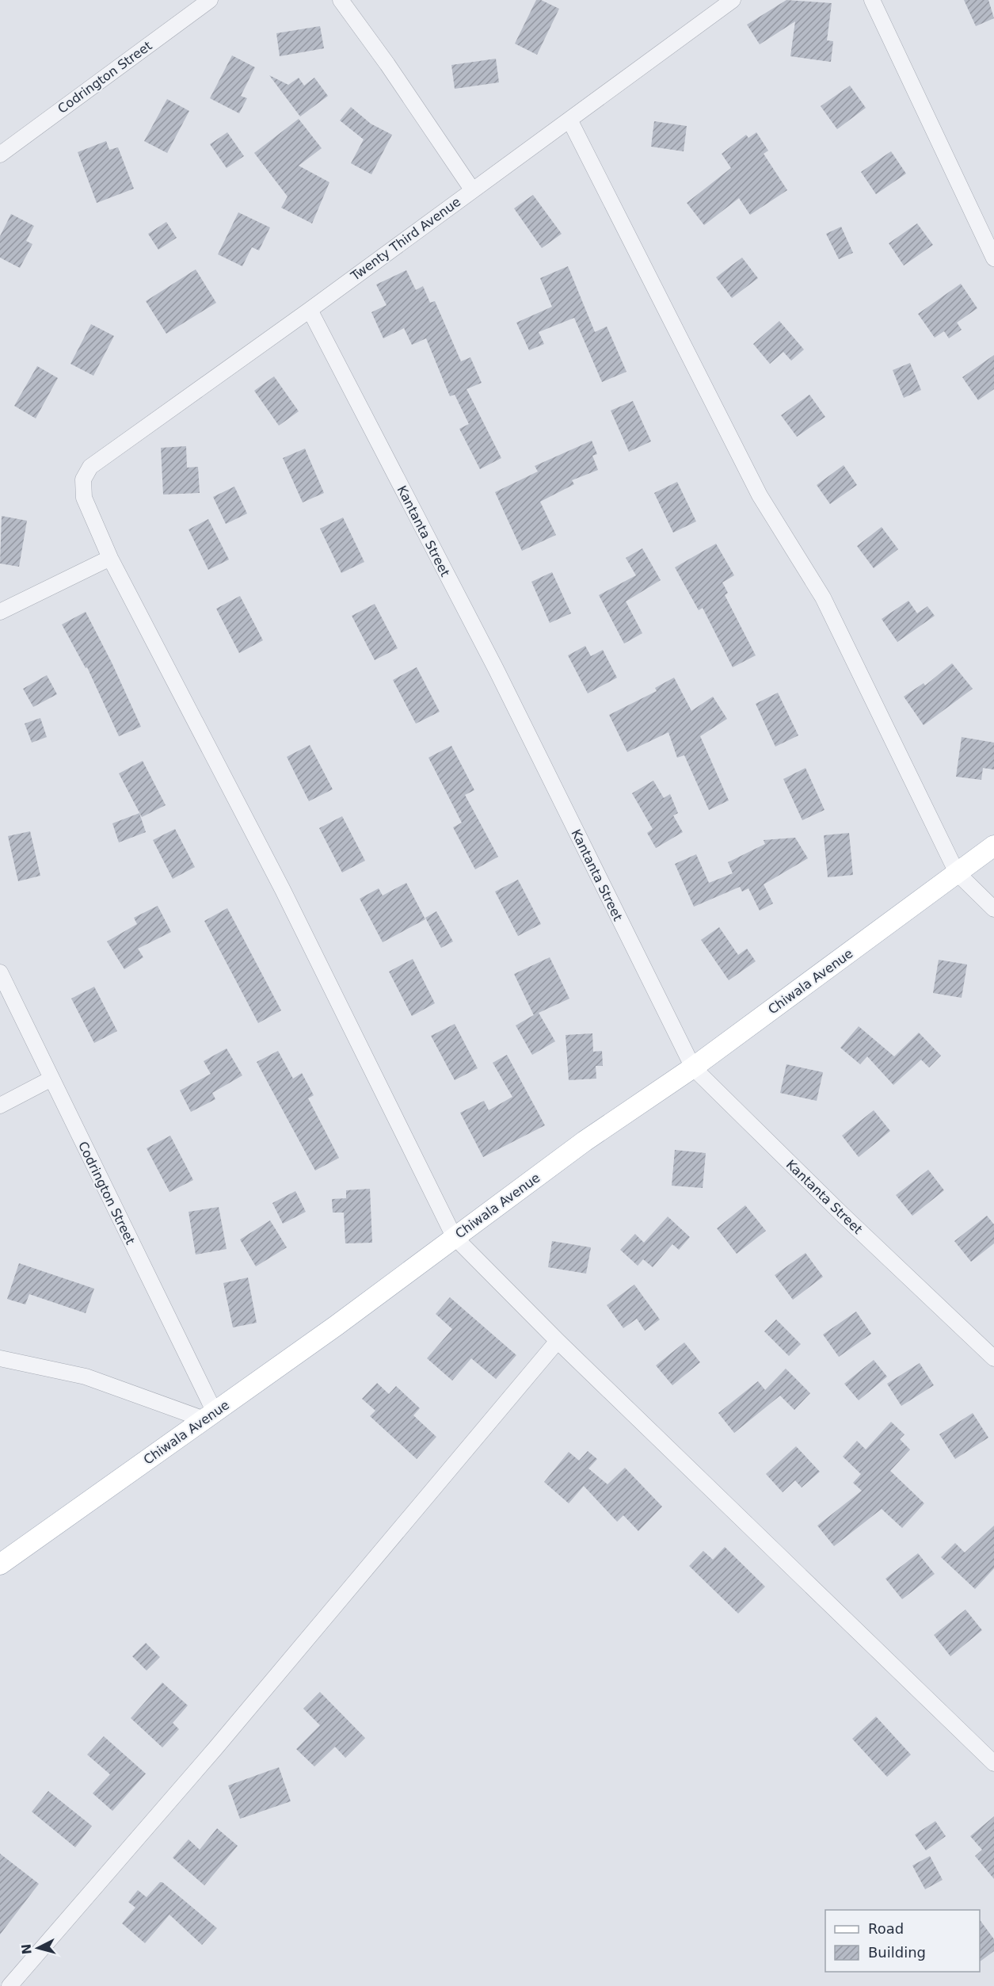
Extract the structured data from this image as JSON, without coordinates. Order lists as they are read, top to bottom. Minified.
{"streets":{"main road":["Chiwala Avenue"],"street":["Codrington Street","Twenty Third Avenue","Kantanta Street"]},"crossings":[["Codrington Street","Chiwala Avenue"],["Twenty Third Avenue","Kantanta Street"],["Kantanta Street","Chiwala Avenue"]],"legend":["Road","Building"],"north":"left"}
